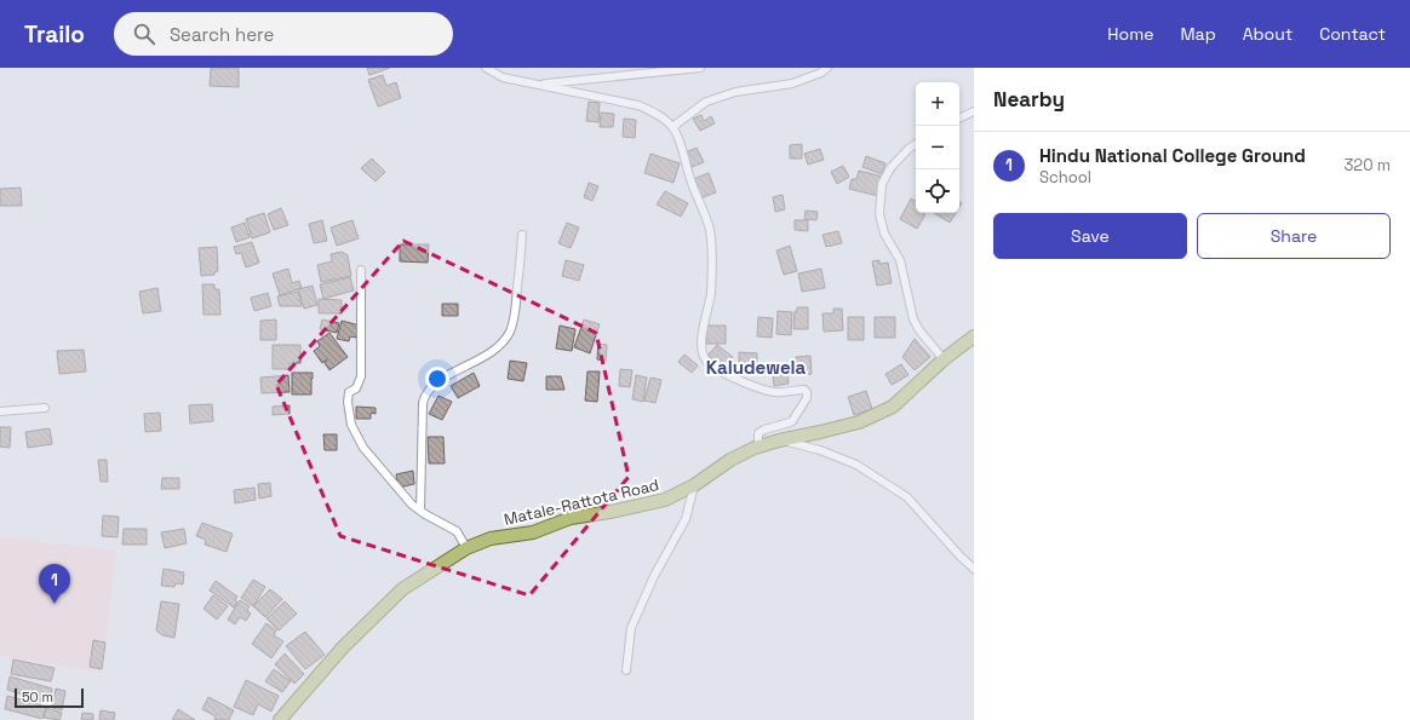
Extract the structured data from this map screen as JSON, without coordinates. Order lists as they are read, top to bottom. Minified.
{"streets":{"main road":["Matale-Rattota Road"]},"districts":["Kaludewela"],"scale_bar":"50 m","page":{"header":"Trailo","search":"Search here","nav":["Home","Map","About","Contact"],"heading":"Nearby","map_buttons":["+","−"],"list":[{"mark":"1","name":"Hindu National College Ground","note":"School","value":"320 m"}],"buttons":["Save","Share"],"pins":"1","scale":"50 m"}}
